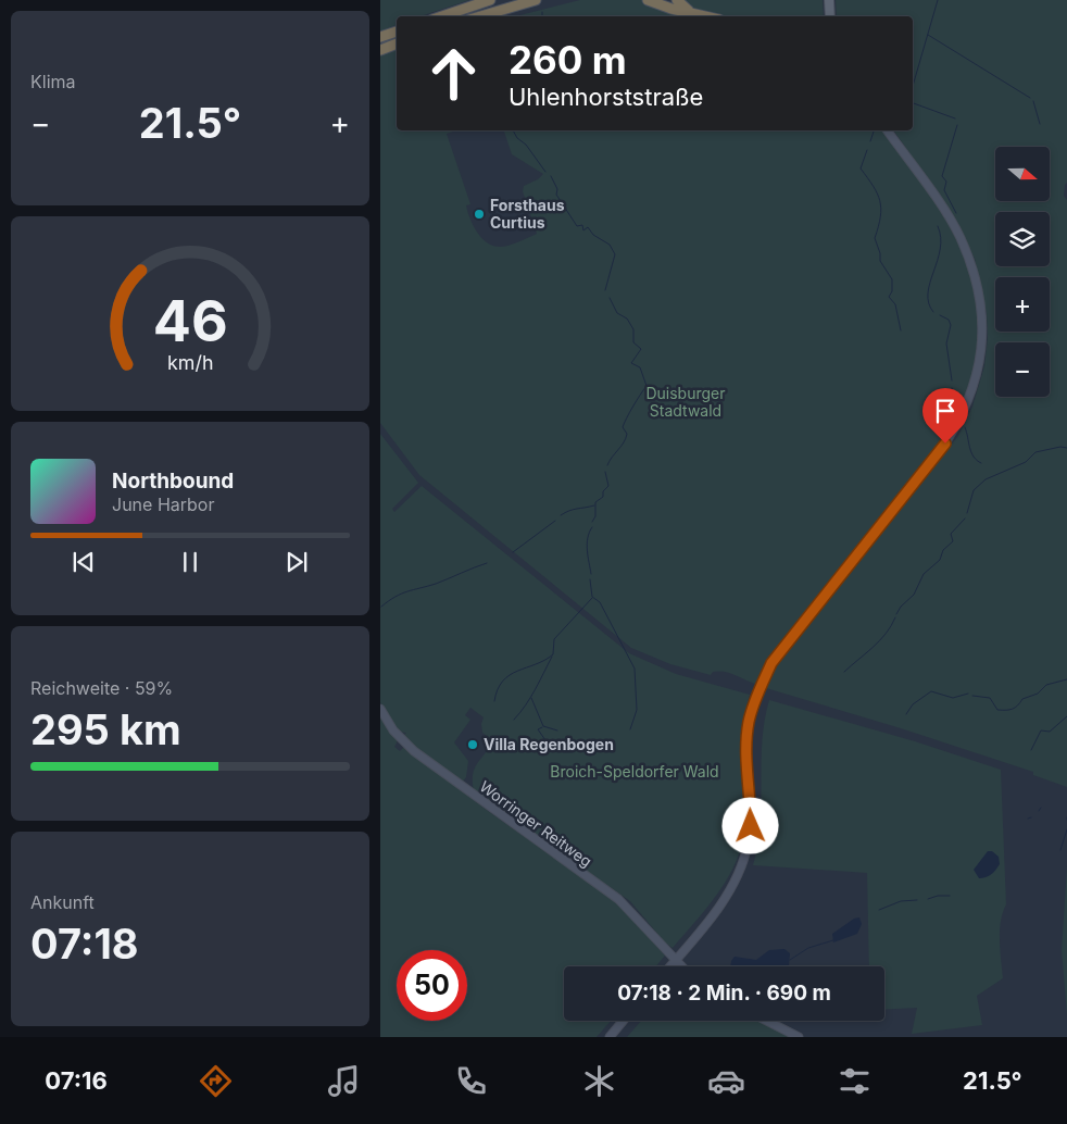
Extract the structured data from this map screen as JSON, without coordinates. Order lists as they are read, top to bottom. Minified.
{"streets":{"main road":["Worringer Reitweg"]},"parks":["Duisburger Stadtwald","Broich-Speldorfer Wald"],"places":["Forsthaus Curtius","Villa Regenbogen"],"north":"right","page":{"tile":["Klima",["Reichweite · 59%","295 km"],["Ankunft","07:18"]],"turn":["260 m","Uhlenhorststraße"],"heat":["−","21.5°","+"],"map_buttons":["+","−"],"song":["Northbound","June Harbor"],"limit":"50","trip":"07:18 · 2 Min. · 690 m","tabs":["07:16","21.5°"],"gauge":["46","km/h"]}}
